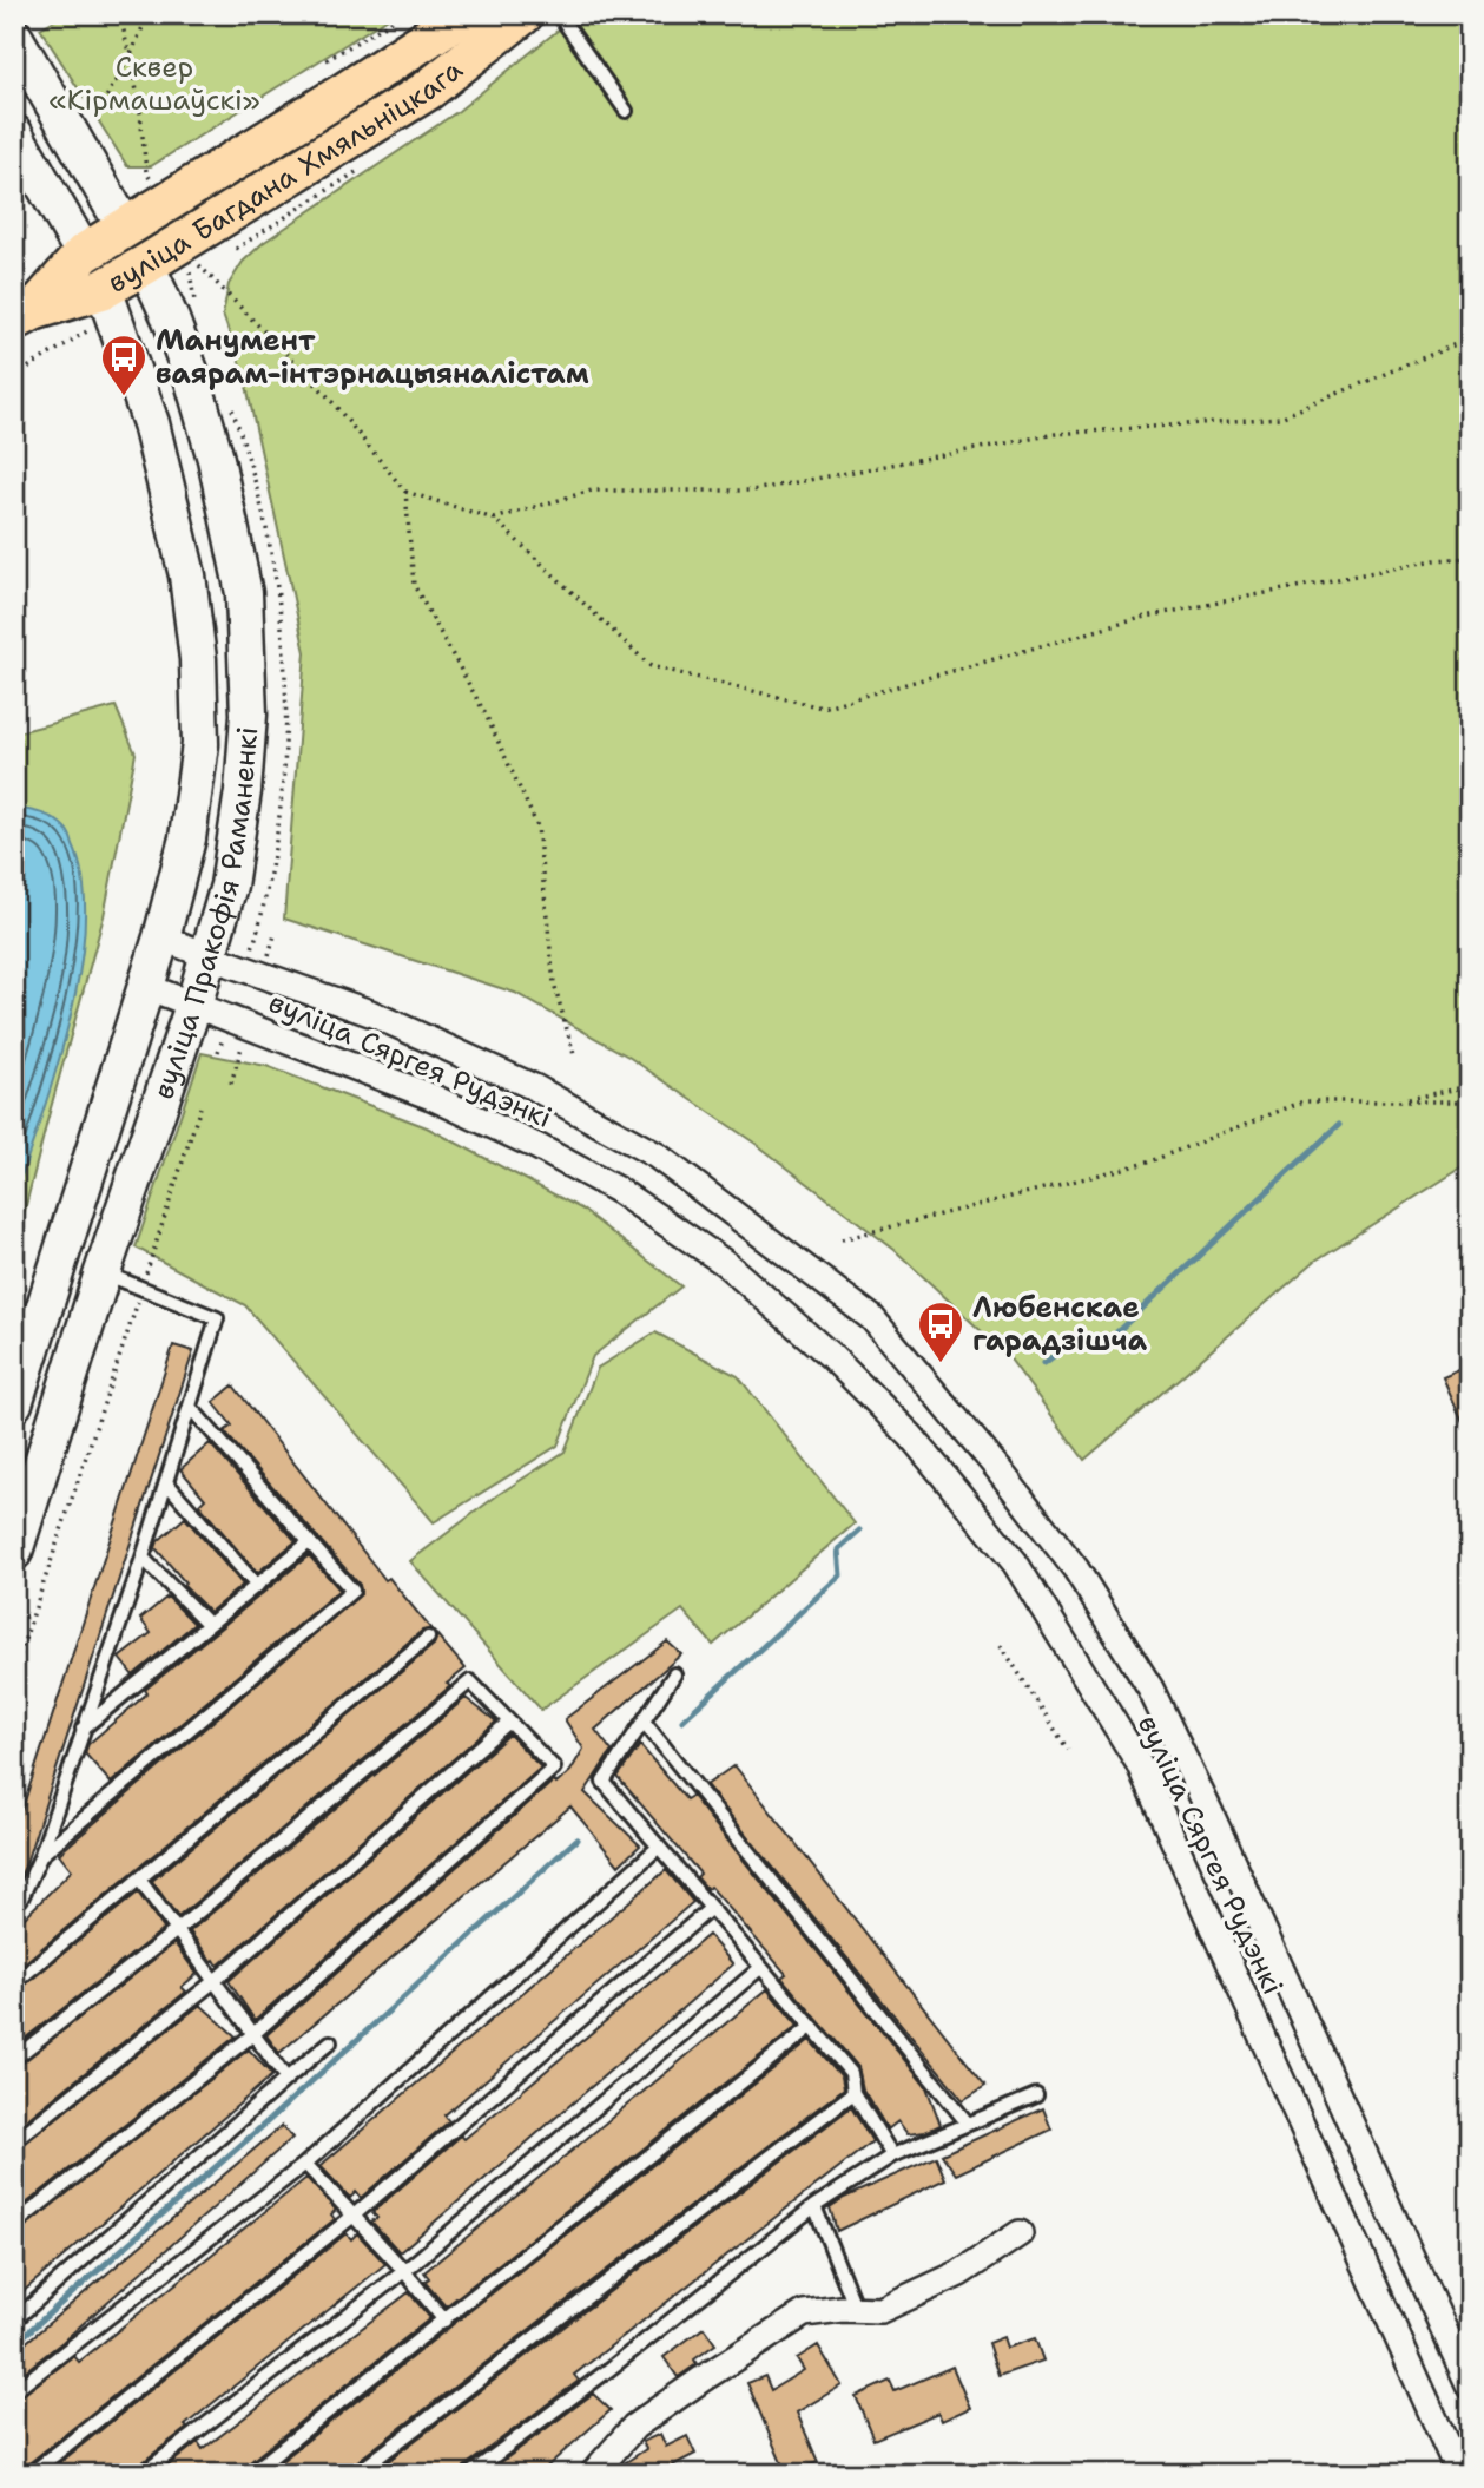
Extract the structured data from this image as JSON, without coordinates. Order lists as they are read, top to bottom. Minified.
{"streets":{"main road":["вуліца Багдана Хмяльніцкага"],"street":["вуліца Пракофія Раманенкі","вуліца Сяргея Рудэнкі"]},"crossings":[["вуліца Багдана Хмяльніцкага","вуліца Пракофія Раманенкі"],["вуліца Пракофія Раманенкі","вуліца Сяргея Рудэнкі"]],"parks":["Сквер «Кірмашаўскі»"],"places":{"bus stop":["Манумент ваярам-інтэрнацыяналістам","Любенскае гарадзішча"]}}
